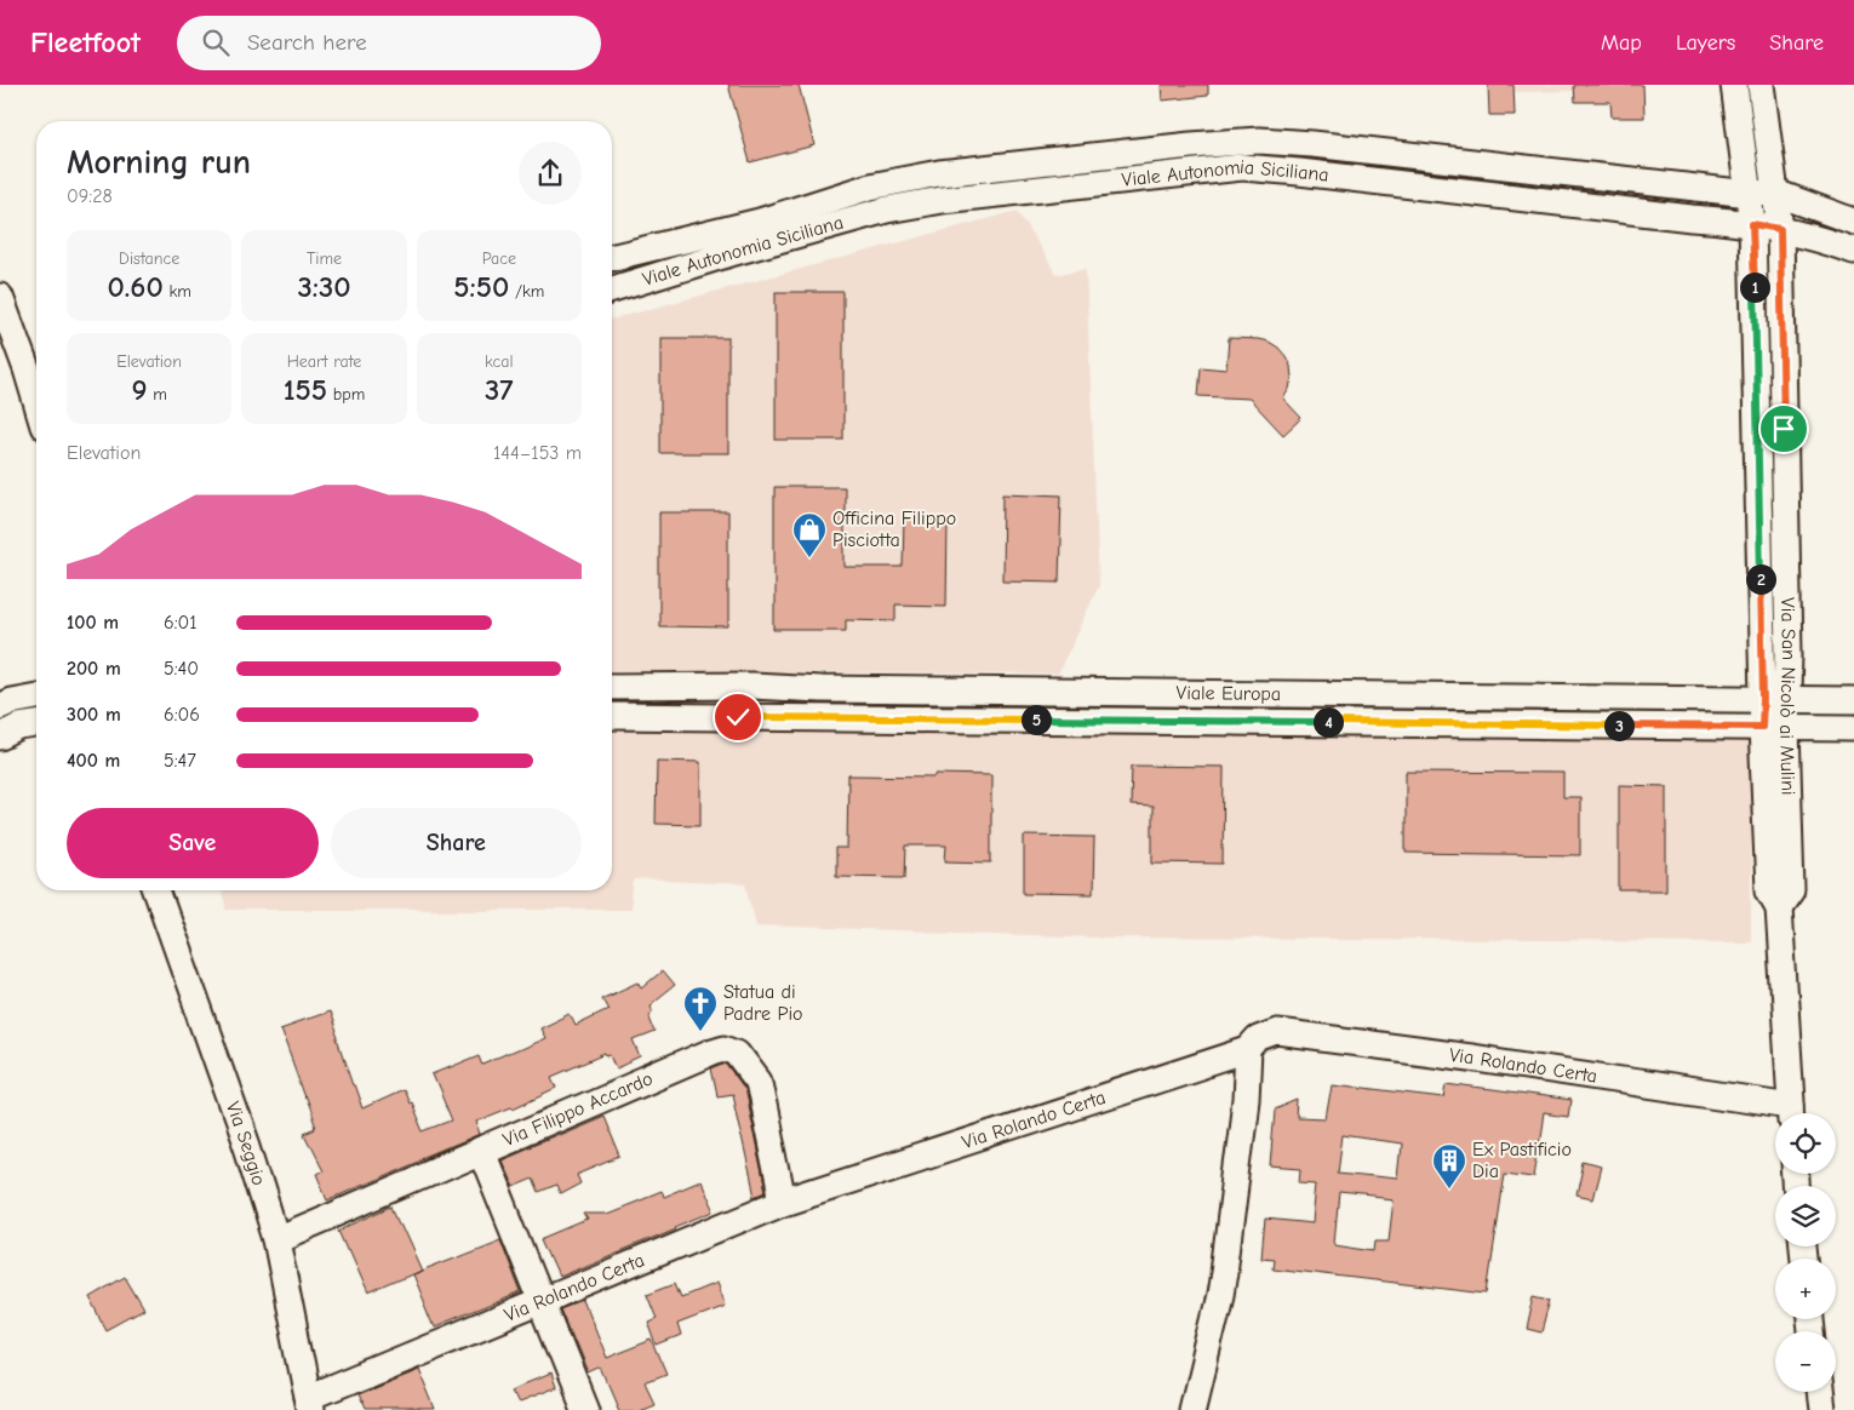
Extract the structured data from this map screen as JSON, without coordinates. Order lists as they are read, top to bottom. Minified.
{"streets":{"street":["Viale Autonomia Siciliana","Viale Europa","Via San Nicolò ai Mulini","Via Rolando Certa","Via Filippo Accardo","Via Seggio"]},"crossings":[["Viale Autonomia Siciliana","Via San Nicolò ai Mulini"],["Viale Europa","Via San Nicolò ai Mulini"],["Via Rolando Certa","Via Filippo Accardo"],["Via Rolando Certa","Via Seggio"],["Via Filippo Accardo","Via Seggio"]],"places":{"shop":["Officina Filippo Pisciotta"],"church":["Statua di Padre Pio"],"building":["Ex Pastificio Dia"]},"page":{"header":"Fleetfoot","search":"Search here","nav":["Map","Layers","Share"],"heading":["Morning run","09:28"],"stats":[["Distance","0.60 km"],["Time","3:30"],["Pace","5:50 /km"],["Elevation","9 m"],["Heart rate","155 bpm"],["kcal","37"]],"pins":["1","2","5","4","3"],"chart":["Elevation","144–153 m"],"list":[{"name":"100 m","note":"6:01"},{"name":"200 m","note":"5:40"},{"name":"300 m","note":"6:06"},{"name":"400 m","note":"5:47"}],"buttons":["Save","Share"],"map_buttons":["+","−"]}}
